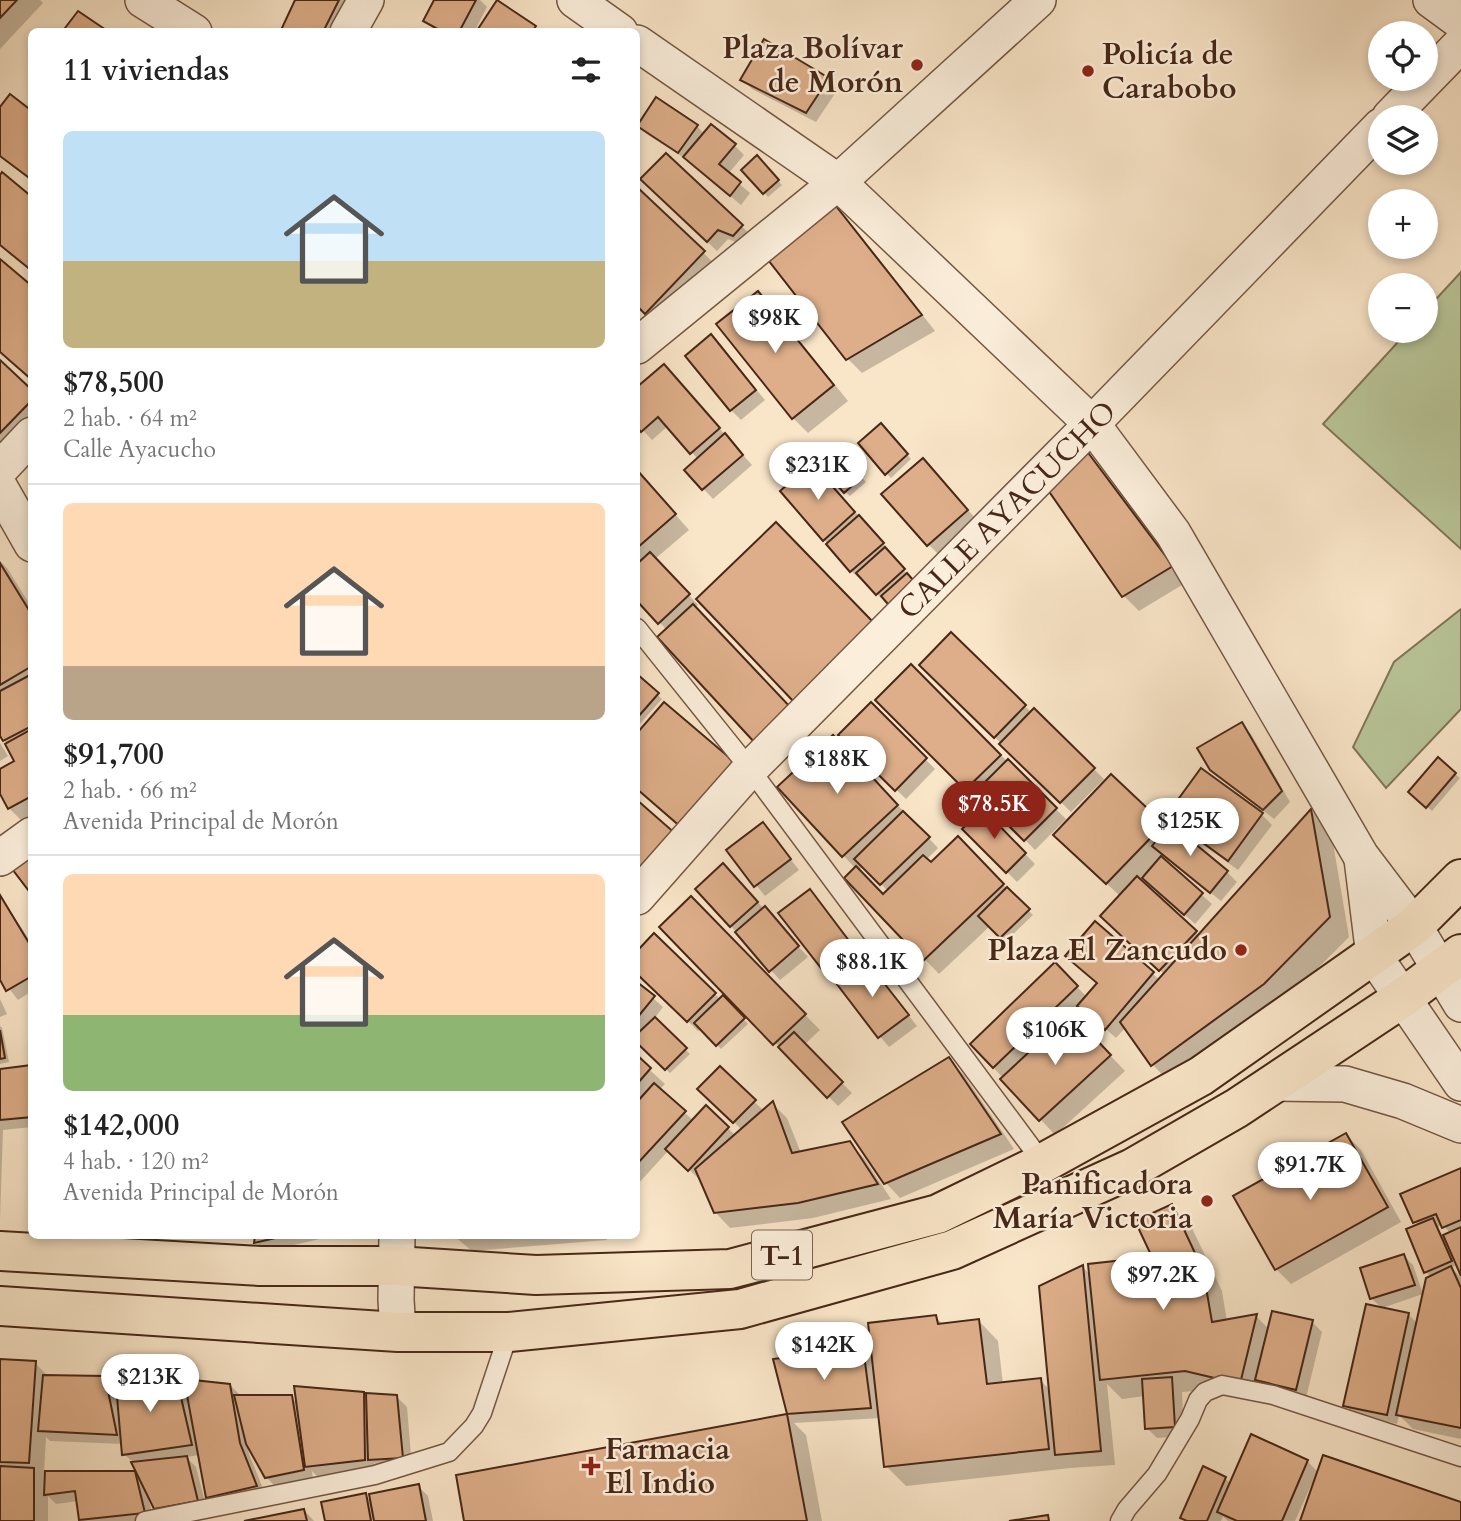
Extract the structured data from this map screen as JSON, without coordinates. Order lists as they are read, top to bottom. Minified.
{"streets":{"main road":["T-1"],"street":["CALLE AYACUCHO"]},"places":{"other":["Plaza Bolívar de Morón","Policía de Carabobo","Plaza El Zancudo","Panificadora María Victoria"],"health":["Farmacia El Indio"]},"page":{"map_buttons":["+","−"],"heading":"11 viviendas","list":[{"name":"$78,500","note":"2 hab. · 64 m² · Calle Ayacucho"},{"name":"$91,700","note":"2 hab. · 66 m² · Avenida Principal de Morón"},{"name":"$142,000","note":"4 hab. · 120 m² · Avenida Principal de Morón"}],"price":["$98K","$231K","$188K","$78.5K","$125K","$88.1K","$106K","$91.7K","$97.2K","$142K","$213K"]}}
